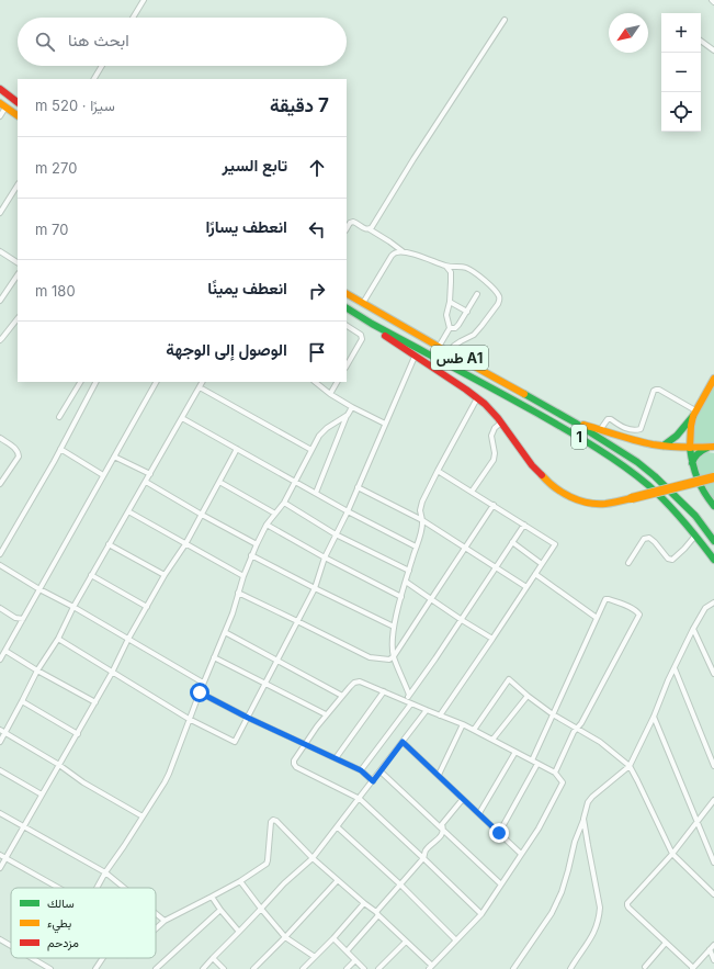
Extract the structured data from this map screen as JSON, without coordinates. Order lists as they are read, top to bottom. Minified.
{"streets":{"main road":["طس A1","1"]},"crossings":[["طس A1","1"]],"legend":["سالك","بطيء","مزدحم"],"north":"bottom left","page":{"map_buttons":["+","−"],"search":"ابحث هنا","heading":["7 دقيقة","سيرًا · 520 m"],"list":[["تابع السير","270 m"],["انعطف يسارًا","70 m"],["انعطف يمينًا","180 m"],"الوصول إلى الوجهة"]}}
